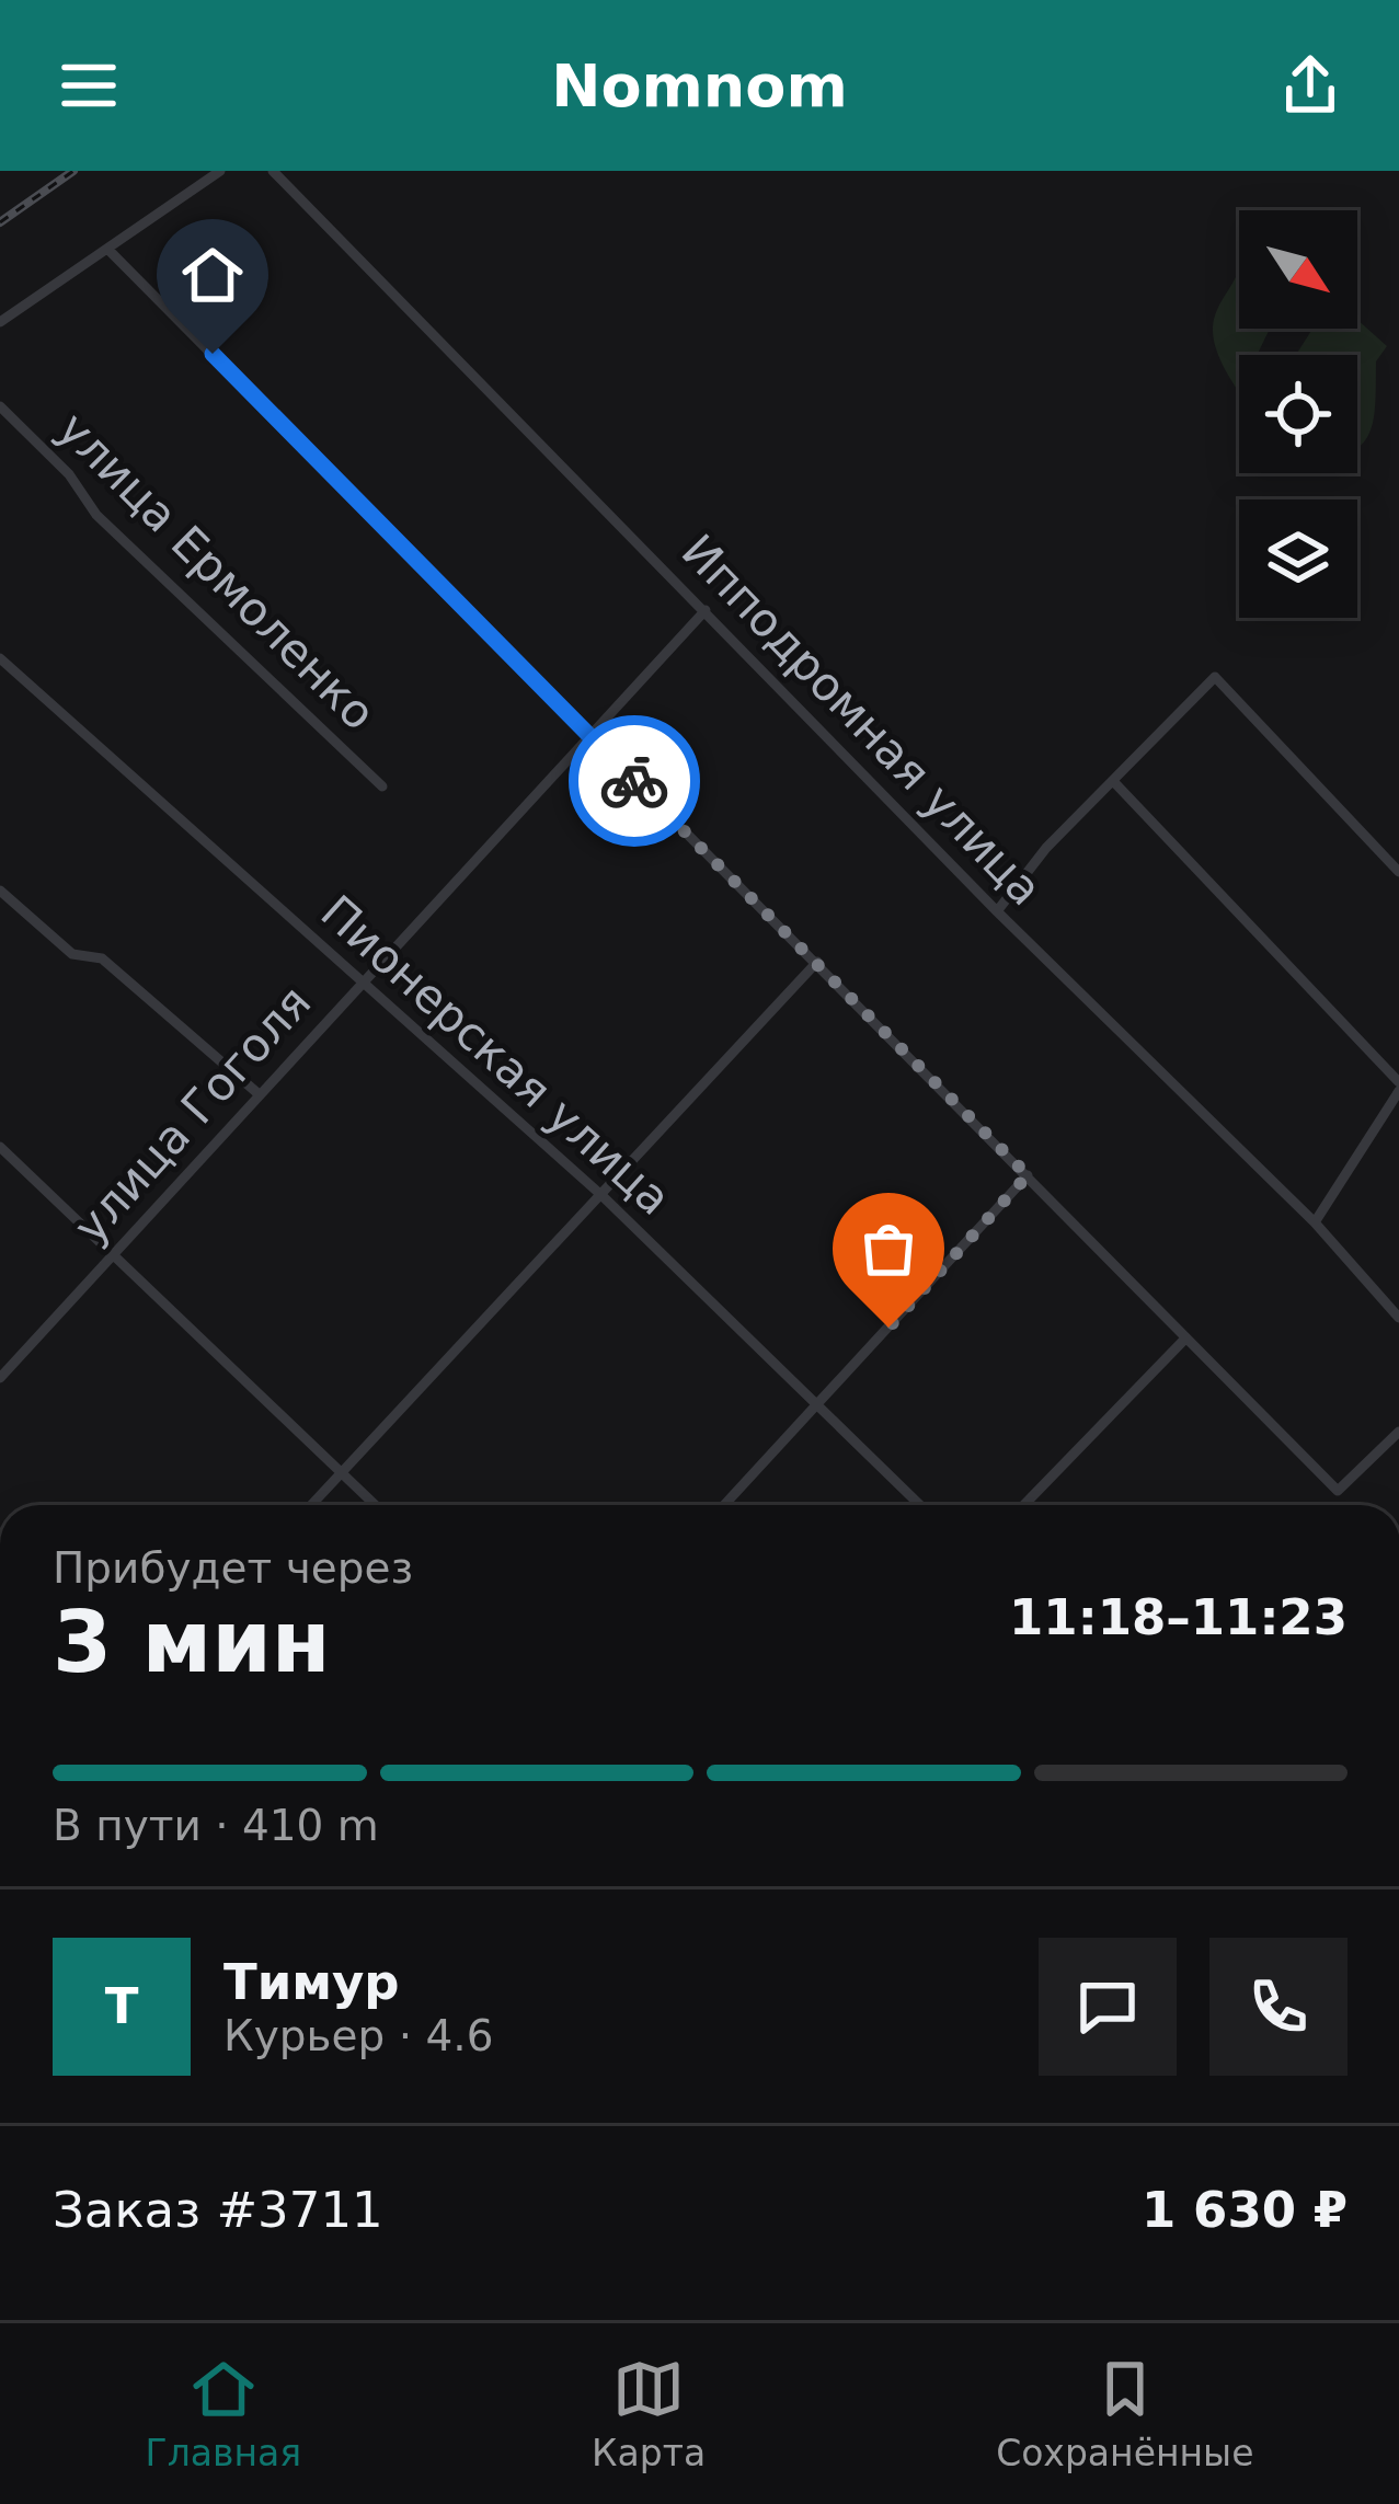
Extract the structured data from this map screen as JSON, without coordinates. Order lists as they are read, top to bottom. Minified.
{"streets":{"street":["улица Ермоленко","Ипподромная улица","Пионерская улица","улица Гоголя"]},"crossings":[["Ипподромная улица","улица Гоголя"],["Пионерская улица","улица Гоголя"]],"north":"bottom right","page":{"header":"Nomnom","heading":["3 мин","Прибудет через","11:18–11:23"],"panel":["Тимур","Курьер · 4.6","Заказ #3711","1 630 ₽"],"bar":"В пути · 410 m","round":"Т","tabs":["Главная","Карта","Сохранённые"]}}
